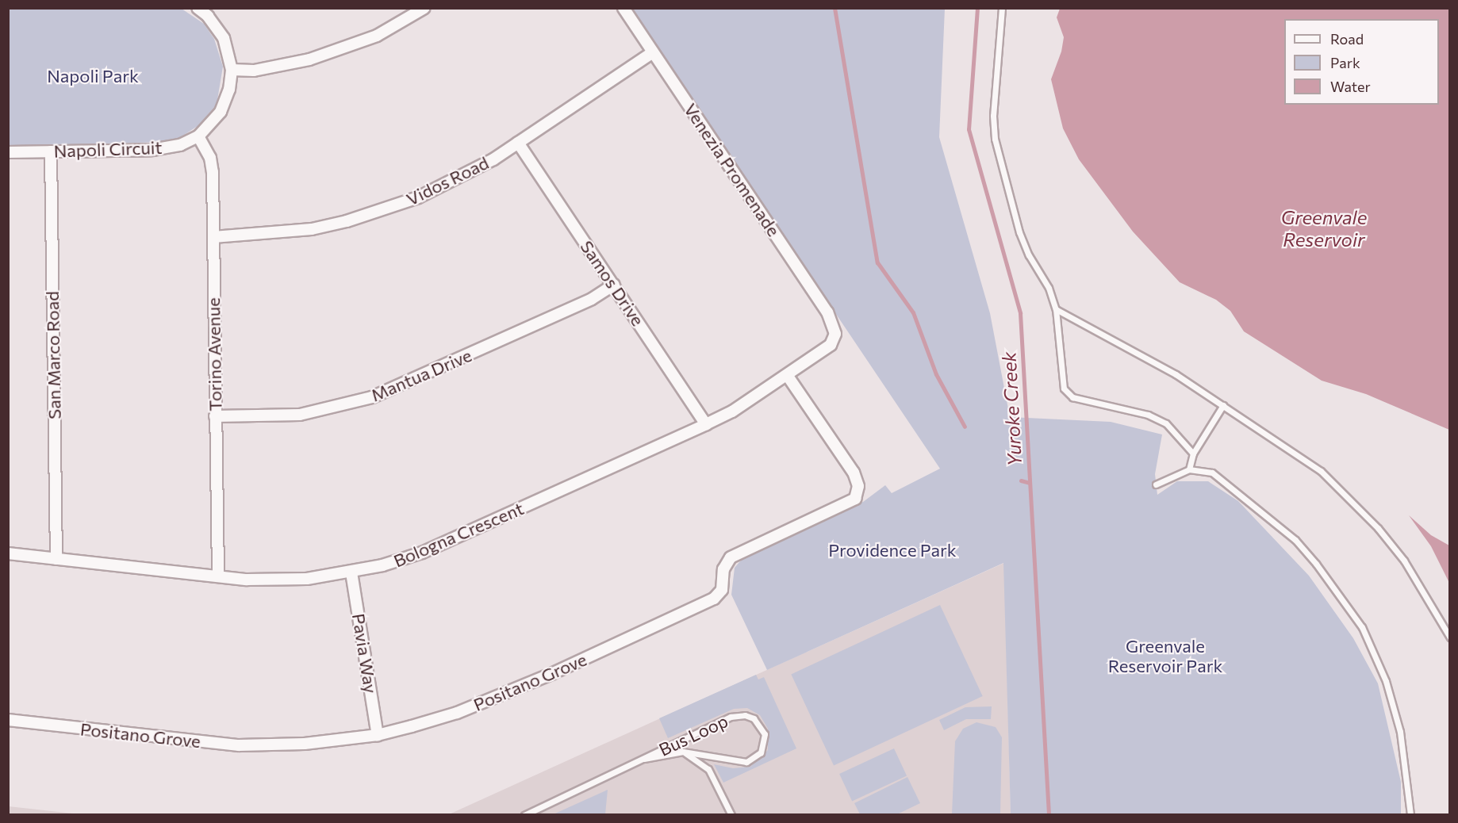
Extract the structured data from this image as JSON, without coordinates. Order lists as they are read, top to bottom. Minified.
{"streets":{"street":["Napoli Circuit","Venezia Promenade","Vidos Road","Samos Drive","Torino Avenue","San Marco Road","Mantua Drive","Bologna Crescent","Pavia Way","Positano Grove"],"lane":["Bus Loop"]},"crossings":[["Napoli Circuit","Torino Avenue"],["Napoli Circuit","San Marco Road"],["Venezia Promenade","Vidos Road"],["Venezia Promenade","Bologna Crescent"],["Vidos Road","Samos Drive"],["Vidos Road","Torino Avenue"],["Samos Drive","Mantua Drive"],["Samos Drive","Bologna Crescent"],["Torino Avenue","Mantua Drive"],["Torino Avenue","Bologna Crescent"],["San Marco Road","Bologna Crescent"],["Bologna Crescent","Pavia Way"],["Bologna Crescent","Positano Grove"],["Pavia Way","Positano Grove"]],"water":["Greenvale Reservoir","Yuroke Creek"],"parks":["Napoli Park","Providence Park","Greenvale Reservoir Park"],"legend":["Road","Park","Water"]}
